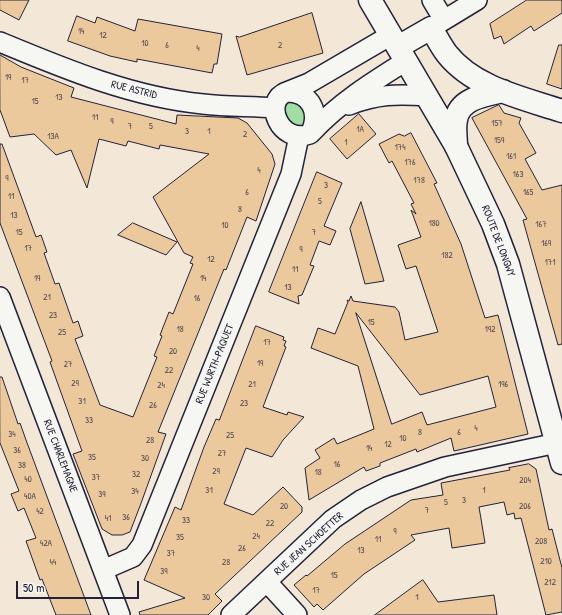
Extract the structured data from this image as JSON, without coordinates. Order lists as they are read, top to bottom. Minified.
{"streets":{"main road":["ROUTE DE LONGWY"],"street":["RUE ASTRID","RUE WURTH-PAQUET","RUE CHARLEMAGNE","RUE JEAN SCHOETTER"]},"crossings":[["RUE ASTRID","ROUTE DE LONGWY"],["RUE ASTRID","RUE WURTH-PAQUET"],["ROUTE DE LONGWY","RUE JEAN SCHOETTER"],["RUE WURTH-PAQUET","RUE CHARLEMAGNE"]],"house_numbers":["14","12","10","6","2","4","19","17","13","15","11","9","157","7","5","1A","3","1","2","13A","159","1","174","161","176","4","163","9","178","3","6","165","11","5","8","13","180","167","10","15","7","169","17","9","182","12","171","11","19","14","13","21","16","23","15","18","192","25","17","20","19","27","22","29","21","196","24","31","23","26","33","4","8","6","34","25","10","28","12","14","36","27","35","30","16","38","29","18","32","37","40","204","31","1","34","39","40A","3","5","20","206","7","42","36","41","33","22","9","24","35","11","208","42A","26","13","37","210","44","28","39","15","212","17","30","1"],"scale_bar":"50 m"}
